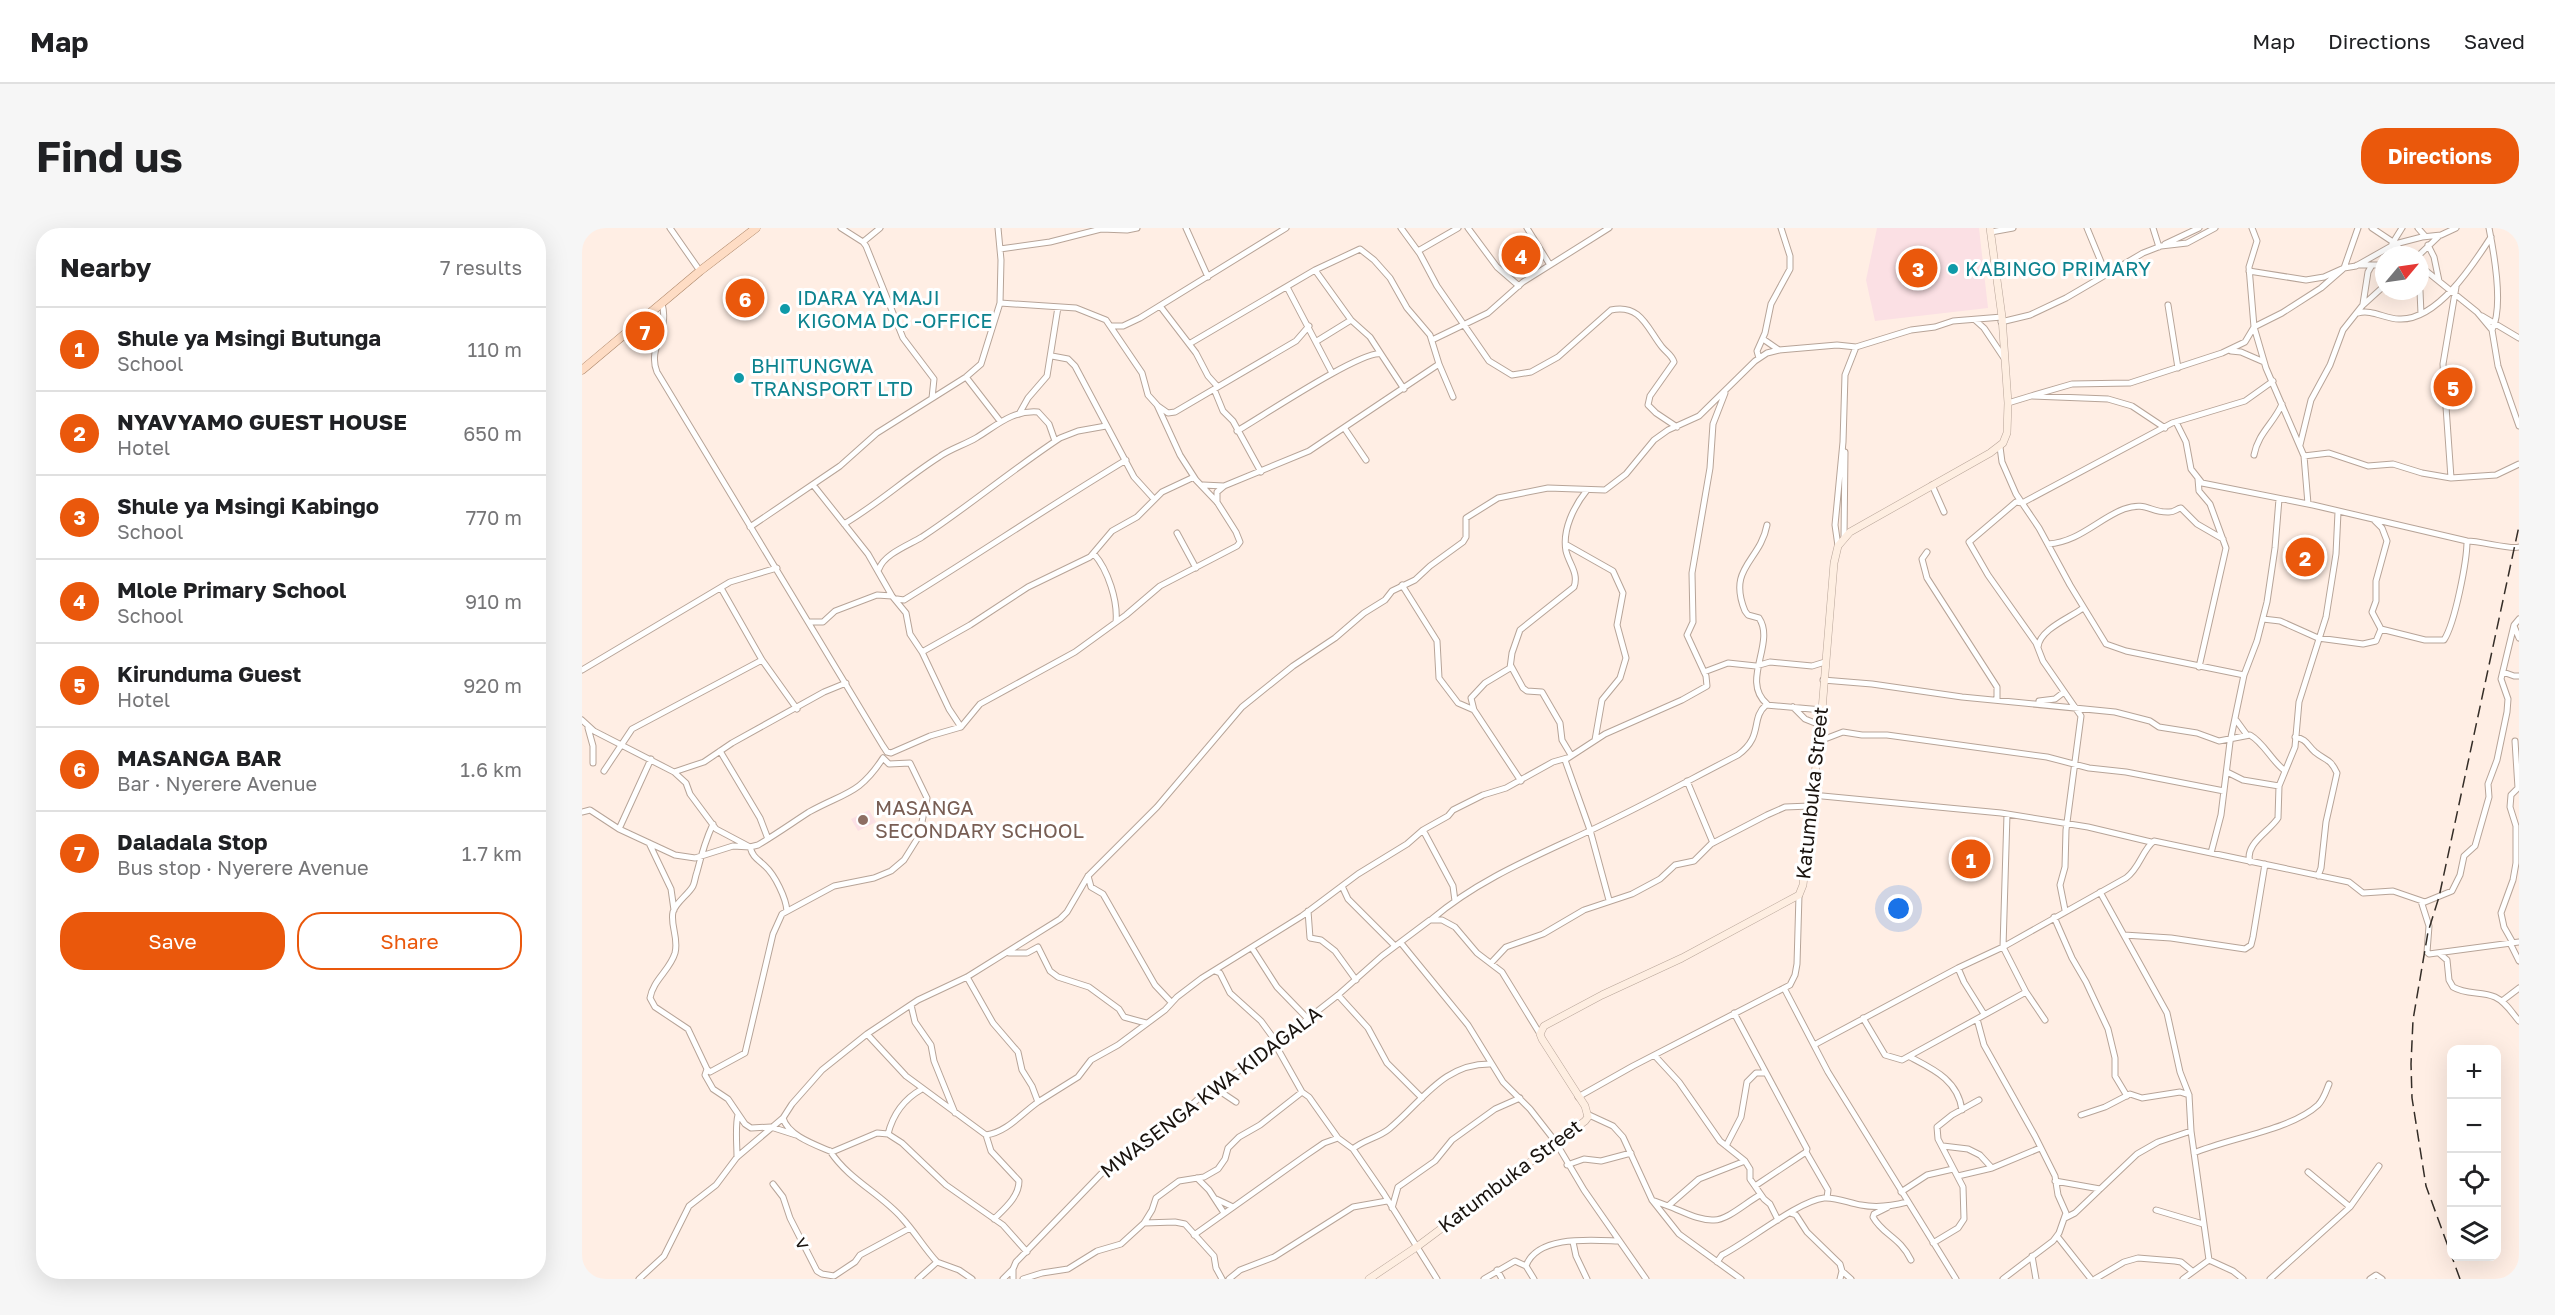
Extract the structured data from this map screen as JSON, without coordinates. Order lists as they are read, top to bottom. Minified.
{"streets":{"main road":["Katumbuka Street"],"street":["MWASENGA KWA KIDAGALA","v"]},"places":["KABINGO PRIMARY","IDARA YA MAJI KIGOMA DC -OFFICE","BHITUNGWA TRANSPORT LTD","MASANGA SECONDARY SCHOOL"],"north":"top right","page":{"header":"Map","nav":["Map","Directions","Saved"],"buttons":["Directions",["Save","Share"]],"title":"Find us","heading":["Nearby","7 results"],"pins":["4","3","6","7","5","2","1"],"list":[{"mark":"1","name":"Shule ya Msingi Butunga","note":"School","value":"110 m"},{"mark":"2","name":"NYAVYAMO GUEST HOUSE","note":"Hotel","value":"650 m"},{"mark":"3","name":"Shule ya Msingi Kabingo","note":"School","value":"770 m"},{"mark":"4","name":"Mlole Primary School","note":"School","value":"910 m"},{"mark":"5","name":"Kirunduma Guest","note":"Hotel","value":"920 m"},{"mark":"6","name":"MASANGA BAR","note":"Bar · Nyerere Avenue","value":"1.6 km"},{"mark":"7","name":"Daladala Stop","note":"Bus stop · Nyerere Avenue","value":"1.7 km"}],"map_buttons":["+","−"]}}
